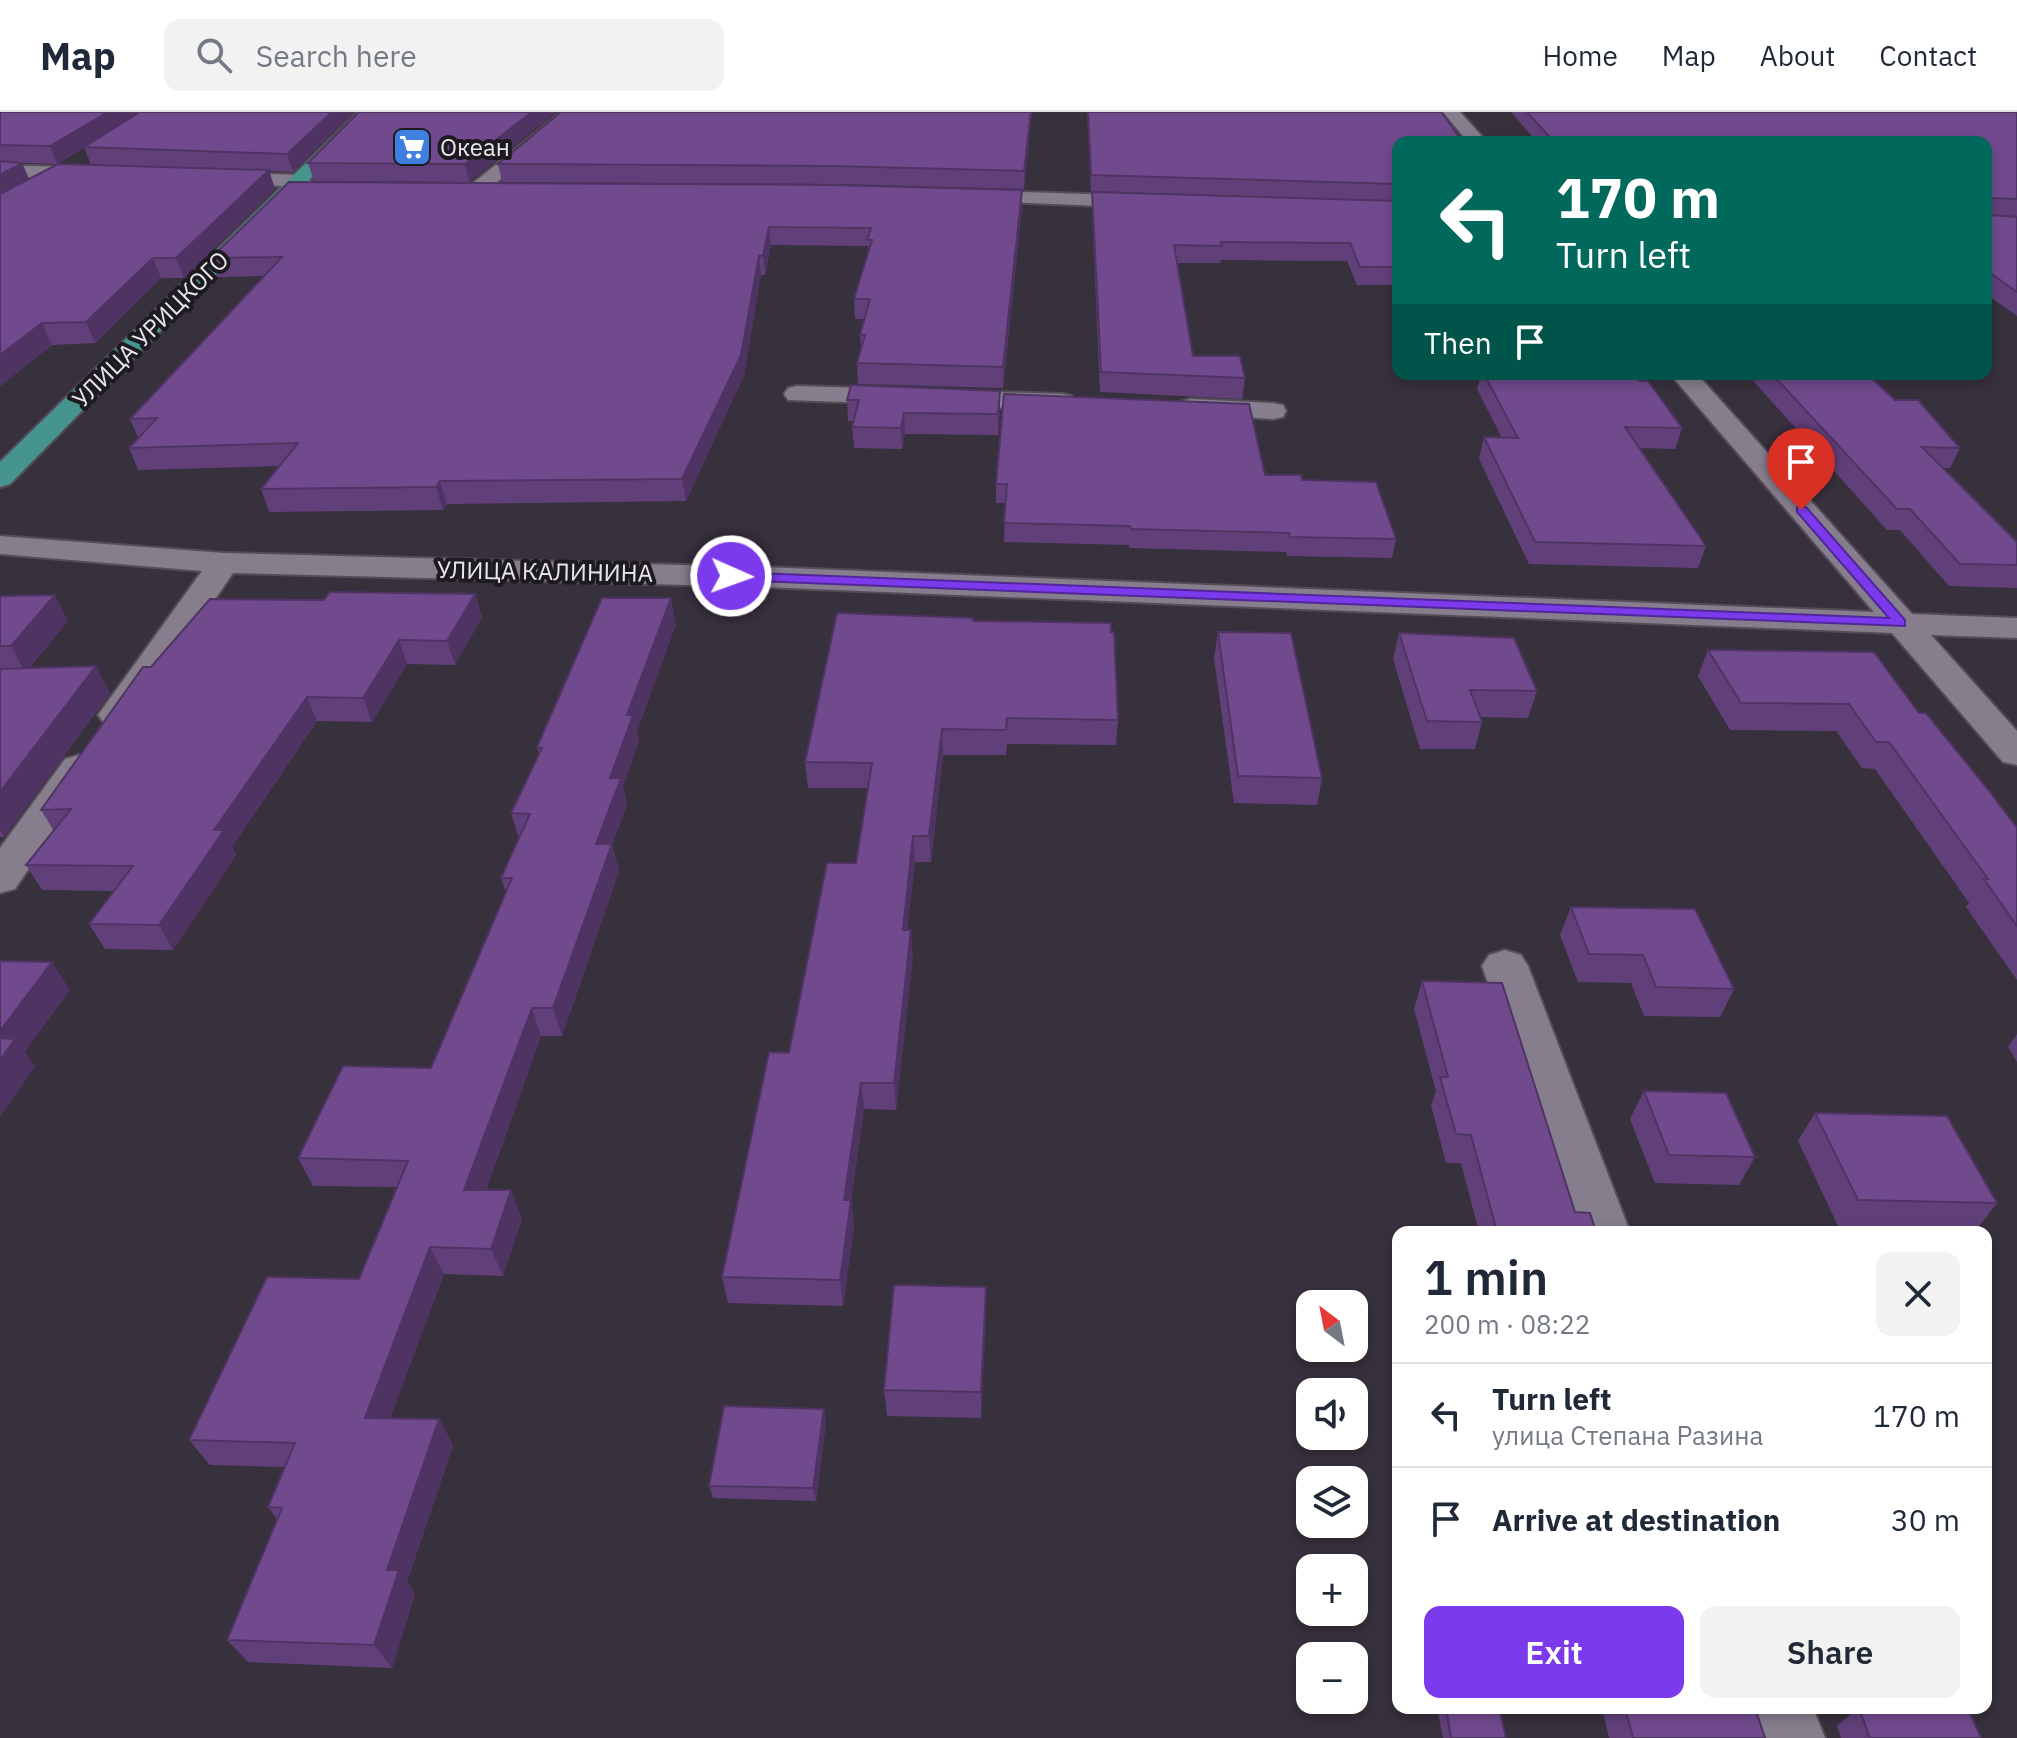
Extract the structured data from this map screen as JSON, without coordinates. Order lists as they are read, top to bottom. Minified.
{"streets":{"main road":["УЛИЦА УРИЦКОГО"],"street":["УЛИЦА КАЛИНИНА"]},"places":{"supermarket":["Океан"]},"north":"top left","page":{"header":"Map","search":"Search here","nav":["Home","Map","About","Contact"],"turn":["170 m","Turn left"],"then":"Then","heading":["1 min","200 m · 08:22"],"map_buttons":["+","−"],"list":[{"name":"Turn left","note":"улица Степана Разина","value":"170 m"},{"name":"Arrive at destination","value":"30 m"}],"buttons":["Exit","Share"]}}
